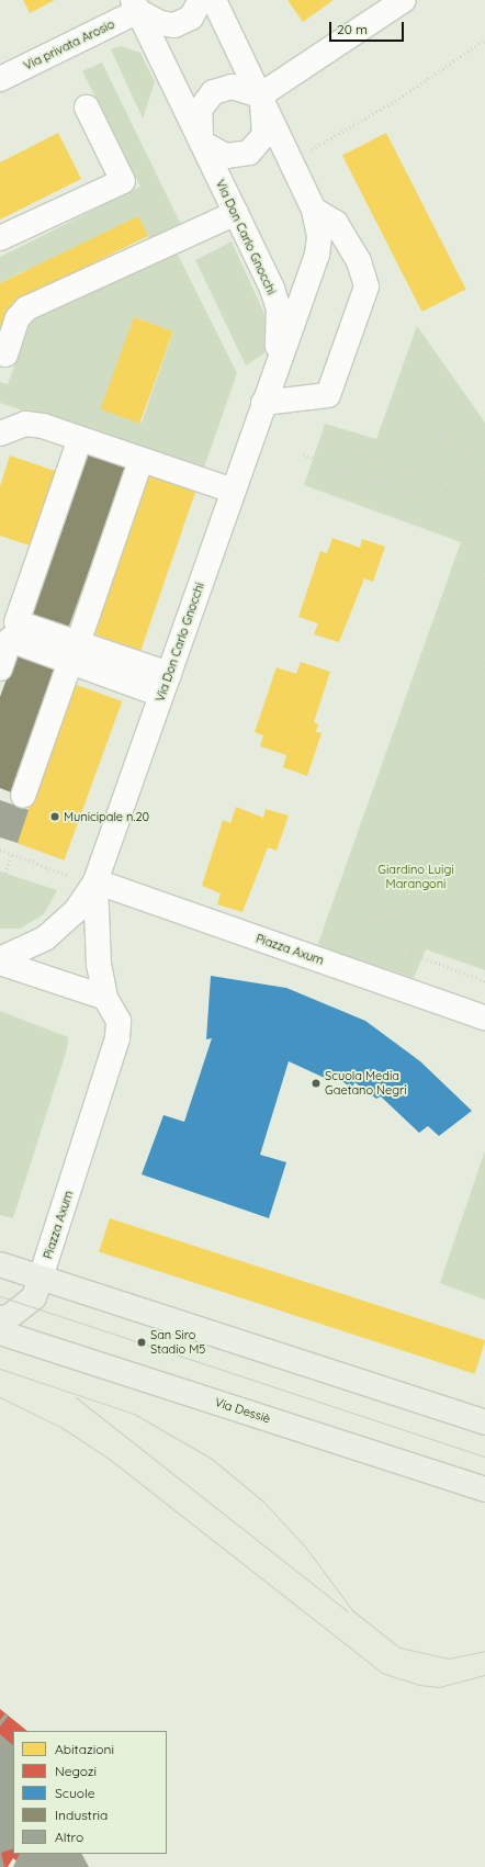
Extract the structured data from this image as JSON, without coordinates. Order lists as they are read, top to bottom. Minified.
{"streets":{"main road":["Piazza Axum","Via Dessiè"],"street":["Via privata Arosio","Via Don Carlo Gnocchi"]},"crossings":[["Via privata Arosio","Via Don Carlo Gnocchi"],["Via Don Carlo Gnocchi","Piazza Axum"]],"parks":["Giardino Luigi Marangoni"],"places":["Municipale n.20","Scuola Media Gaetano Negri","San Siro Stadio M5"],"legend":["Abitazioni","Negozi","Scuole","Industria","Altro"],"scale_bar":"20 m"}
